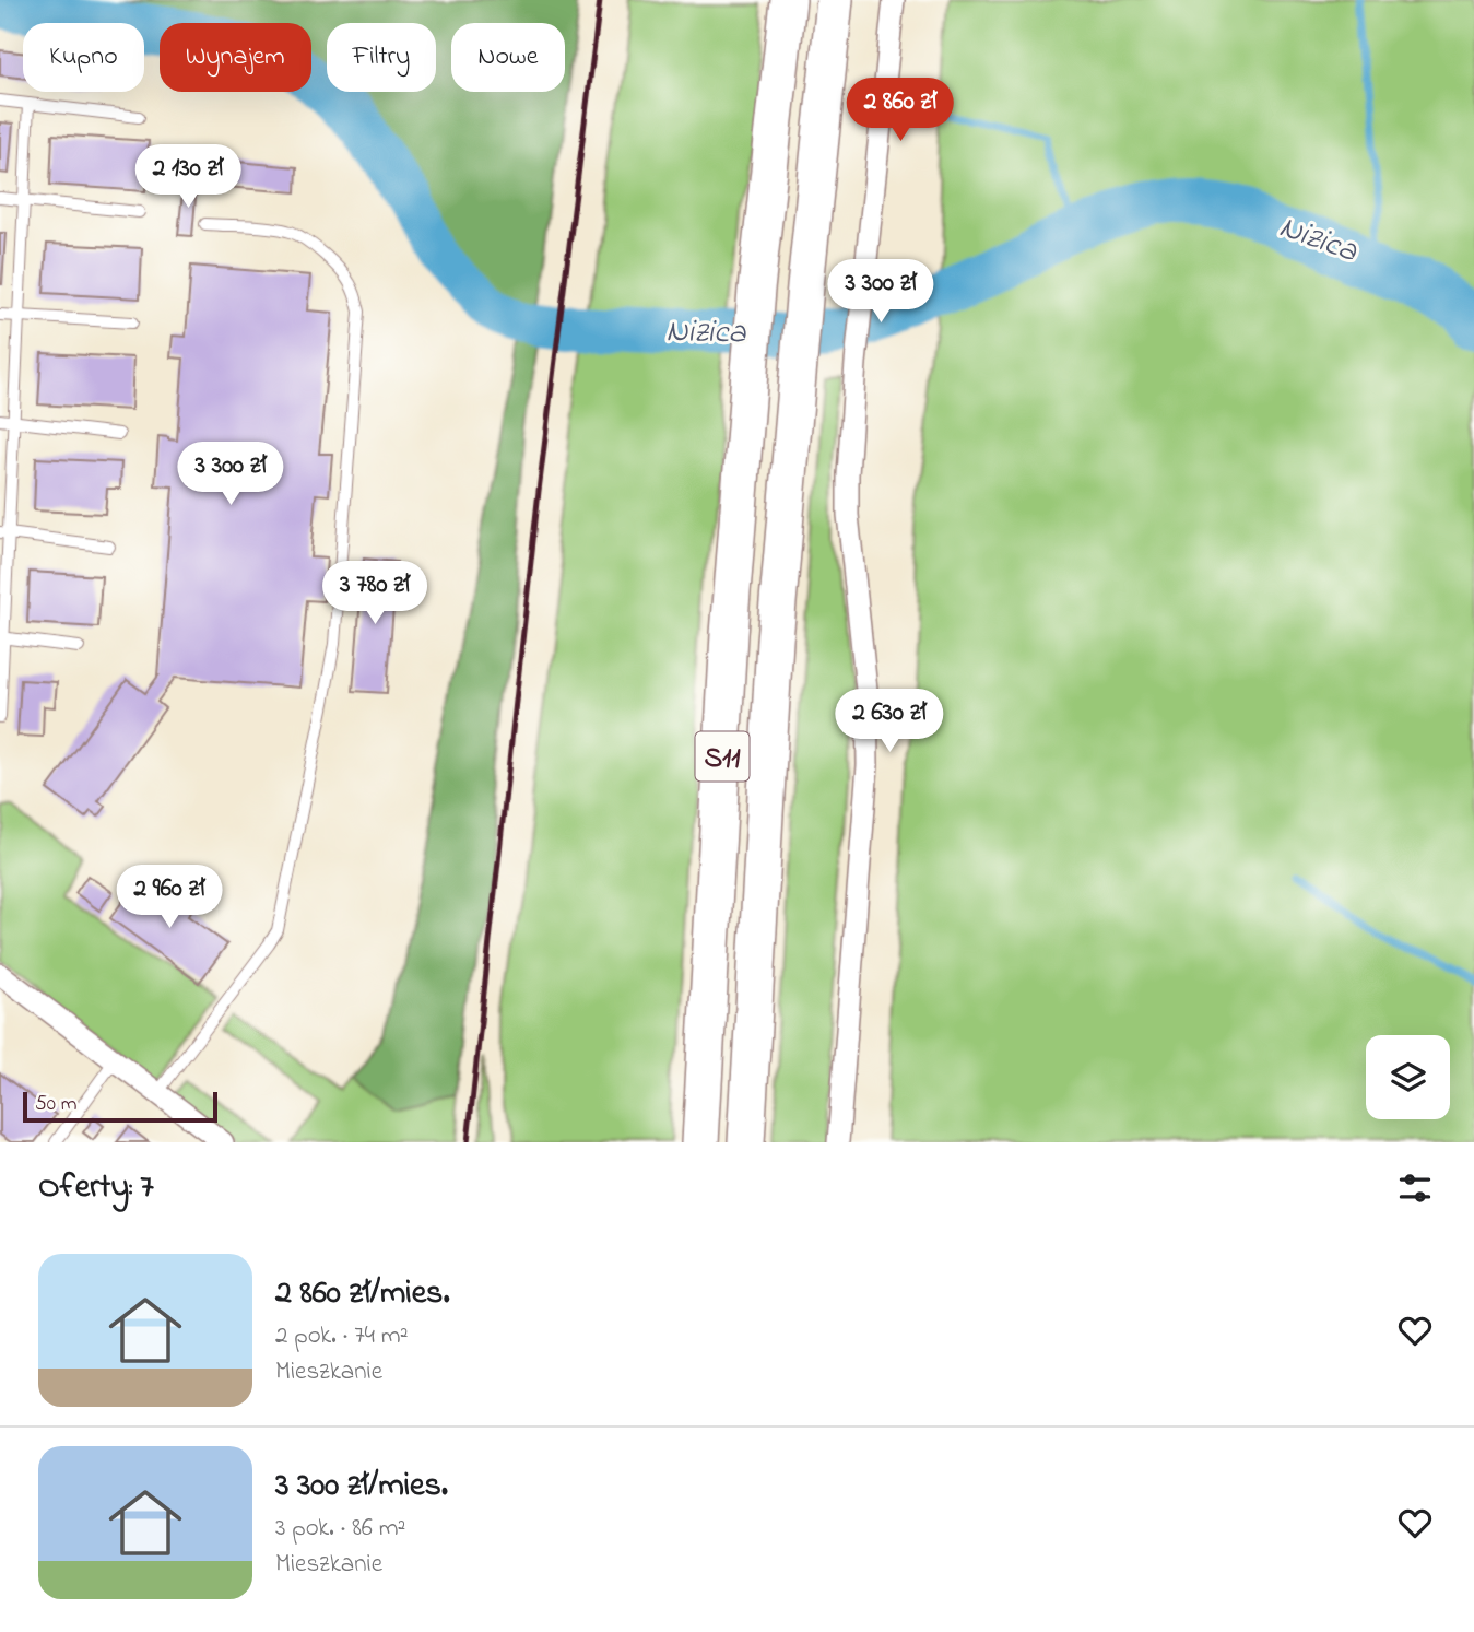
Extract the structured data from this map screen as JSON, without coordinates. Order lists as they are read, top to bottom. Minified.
{"streets":{"highway":["S11"]},"water":["Nizica"],"scale_bar":"50 m","page":{"chip":["Kupno","Wynajem","Filtry","Nowe"],"price":["2 860 zł","2 130 zł","3 300 zł","3 300 zł","3 780 zł","2 630 zł","2 960 zł"],"scale":"50 m","heading":"Oferty: 7","list":[{"name":"2 860 zł/mies.","note":"2 pok. · 74 m² · Mieszkanie"},{"name":"3 300 zł/mies.","note":"3 pok. · 86 m² · Mieszkanie"}]}}
